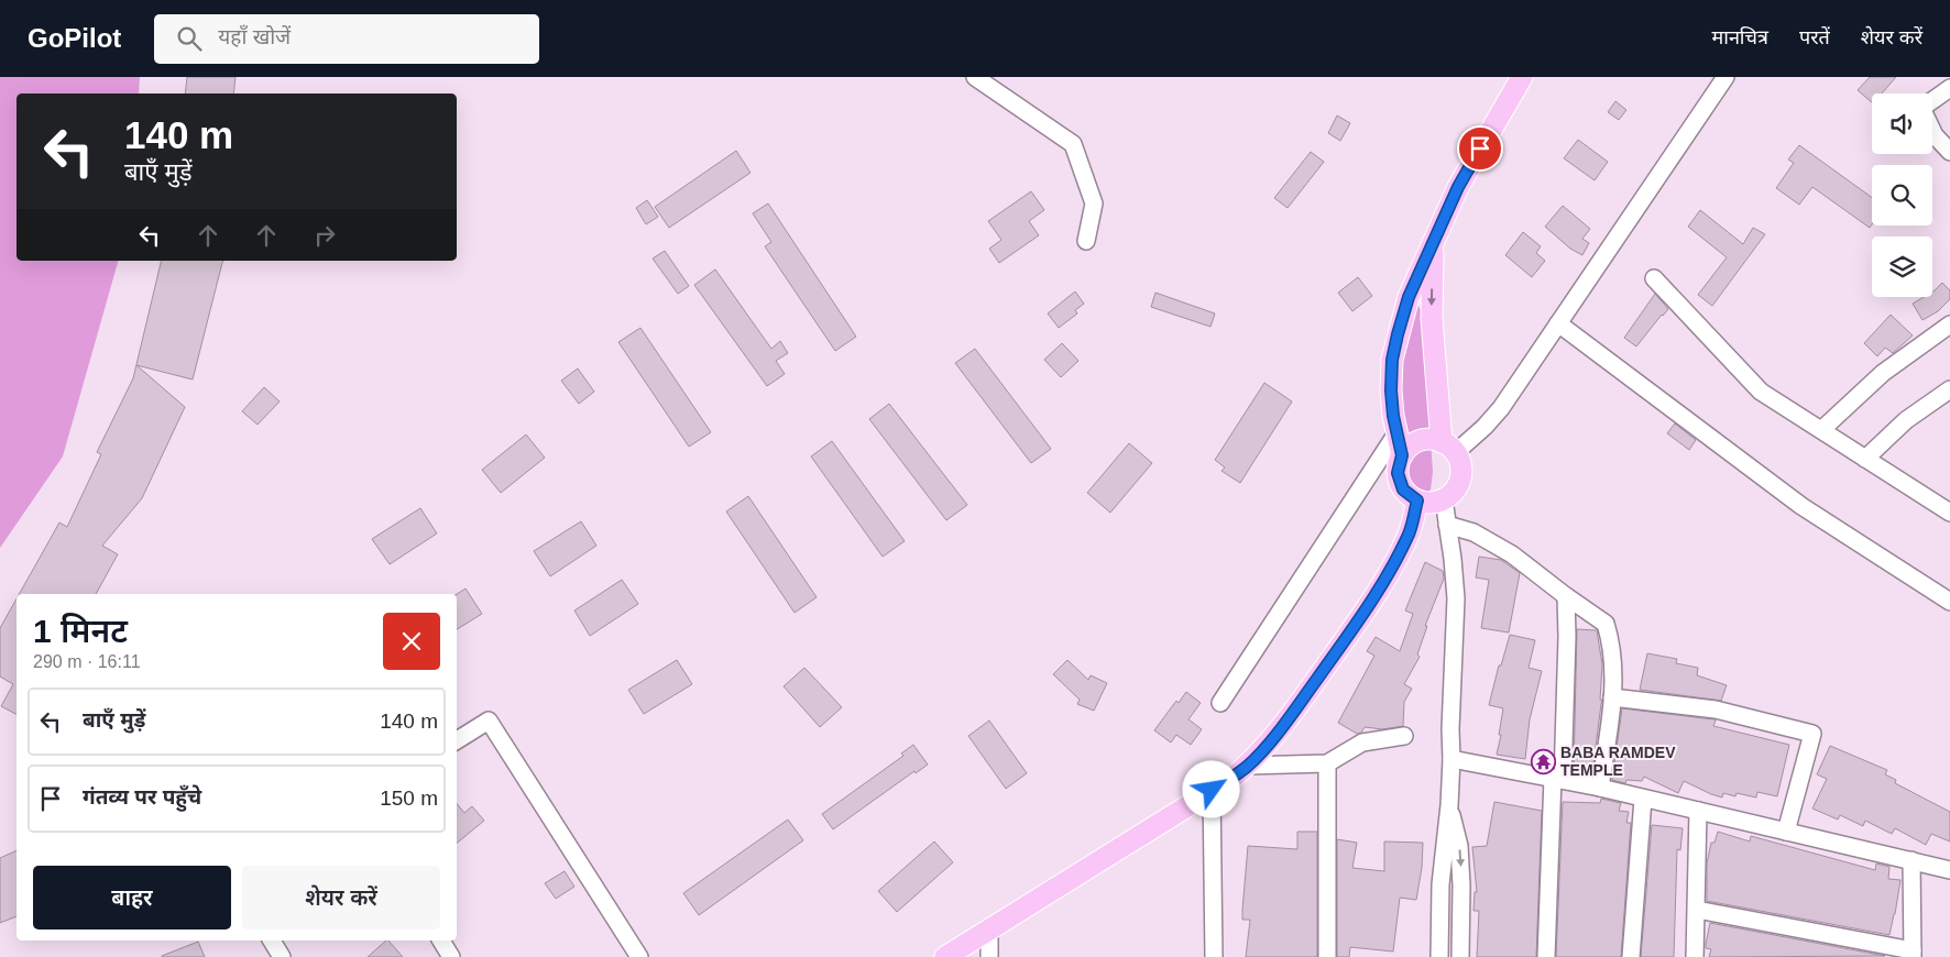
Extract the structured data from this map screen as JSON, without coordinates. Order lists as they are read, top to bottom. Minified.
{"places":{"temple":["BABA RAMDEV TEMPLE"]},"page":{"header":"GoPilot","search":"यहाँ खोजें","nav":["मानचित्र","परतें","शेयर करें"],"turn":["140 m","बाएँ मुड़ें"],"heading":["1 मिनट","290 m · 16:11"],"list":[{"name":"बाएँ मुड़ें","value":"140 m"},{"name":"गंतव्य पर पहुँचे","value":"150 m"}],"buttons":["बाहर","शेयर करें"]}}
